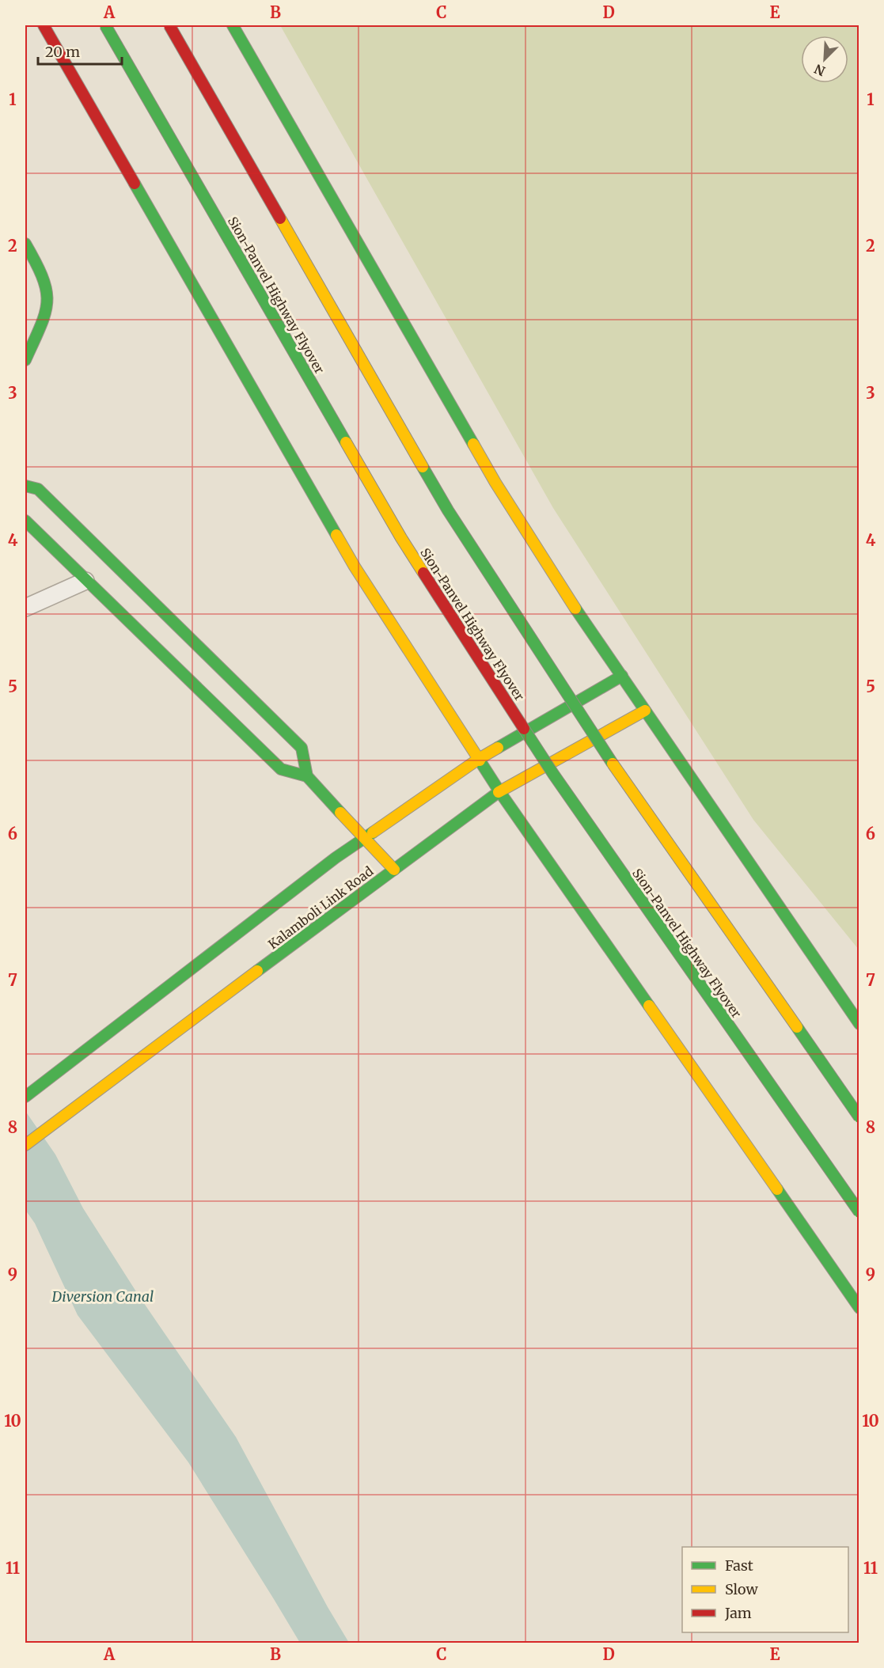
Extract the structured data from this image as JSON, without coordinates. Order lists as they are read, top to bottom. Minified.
{"streets":{"main road":["Sion-Panvel Highway Flyover","Kalamboli Link Road"]},"water":["Diversion Canal"],"legend":["Fast","Slow","Jam"],"scale_bar":"20 m","north":"bottom left","grid":{"columns":["A","B","C","D","E"],"rows":["1","2","3","4","5","6","7","8","9","10","11"]}}
